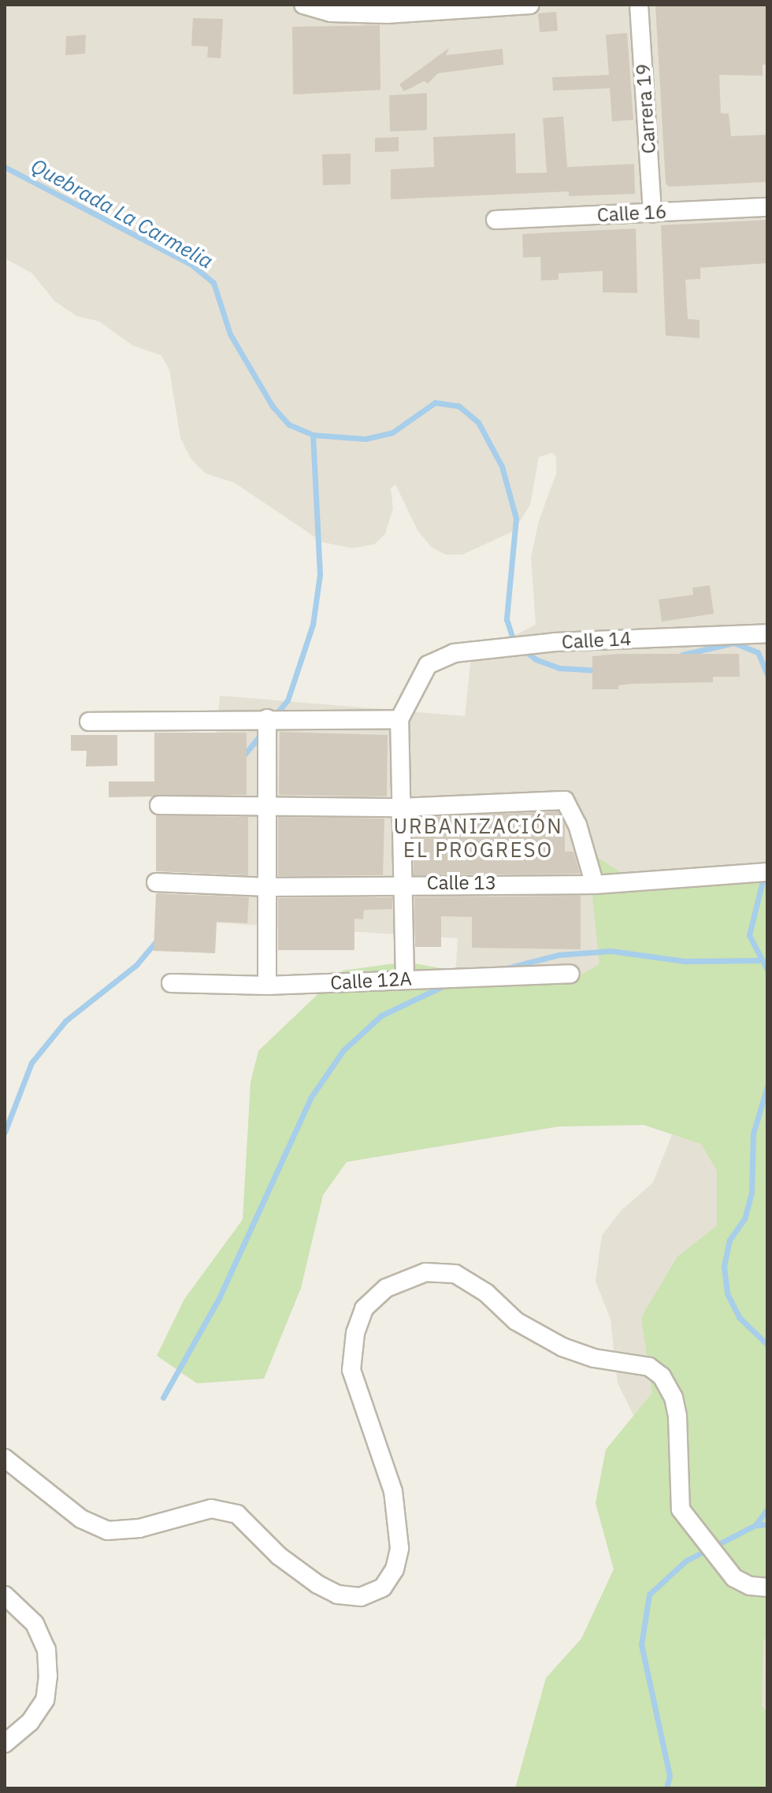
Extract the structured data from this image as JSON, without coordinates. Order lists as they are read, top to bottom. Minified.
{"streets":{"street":["Carrera 19","Calle 16","Calle 14","Calle 13","Calle 12A"]},"crossings":[["Carrera 19","Calle 16"]],"districts":["URBANIZACIÓN EL PROGRESO"],"water":["Quebrada La Carmelia"]}
